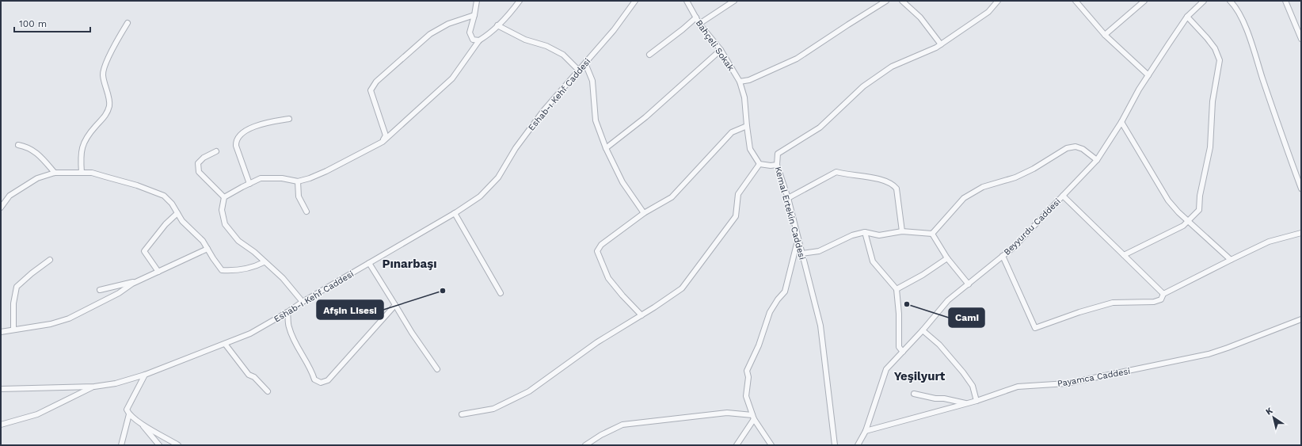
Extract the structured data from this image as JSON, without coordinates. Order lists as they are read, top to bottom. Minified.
{"streets":{"street":["Bahçeli Sokak","Eshab-ı Kehf Caddesi","Kemal Ertekin Caddesi","Beyyurdu Caddesi","Payamca Caddesi"]},"crossings":[["Beyyurdu Caddesi","Payamca Caddesi"]],"districts":["Pınarbaşı","Yeşilyurt"],"places":["Afşin Lisesi","Cami"],"scale_bar":"100 m","north":"top left"}
